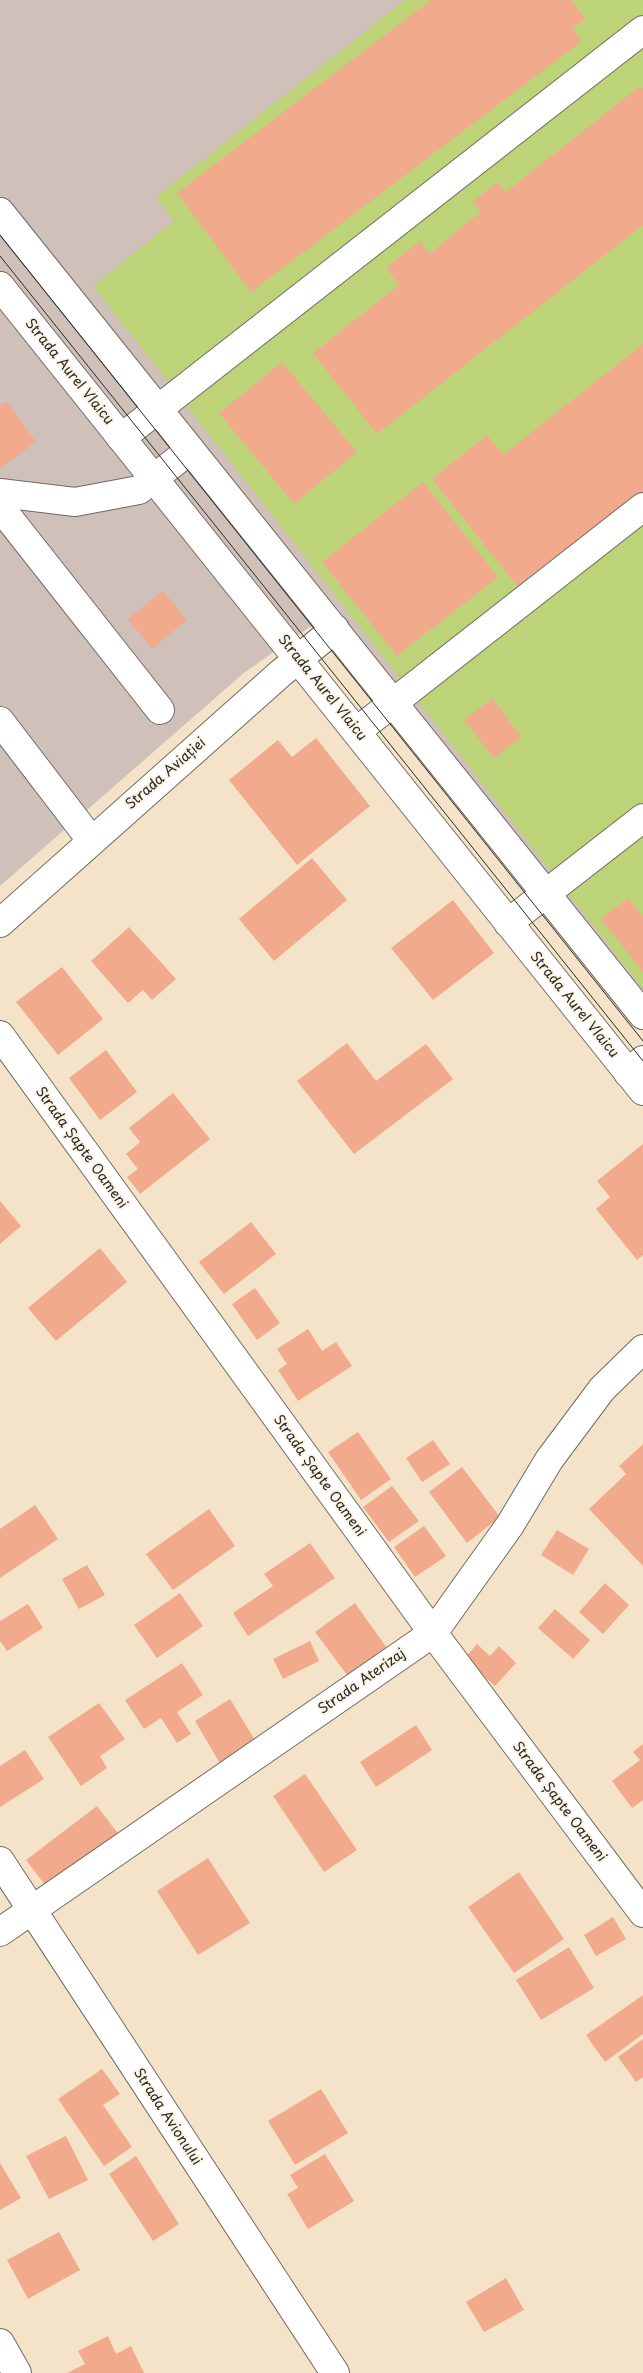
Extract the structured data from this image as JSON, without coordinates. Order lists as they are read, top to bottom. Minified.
{"streets":{"street":["Strada Aurel Vlaicu","Strada Aviației","Strada Șapte Oameni","Strada Aterizaj","Strada Avionului"]},"crossings":[["Strada Aurel Vlaicu","Strada Aviației"],["Strada Șapte Oameni","Strada Aterizaj"],["Strada Aterizaj","Strada Avionului"]]}
